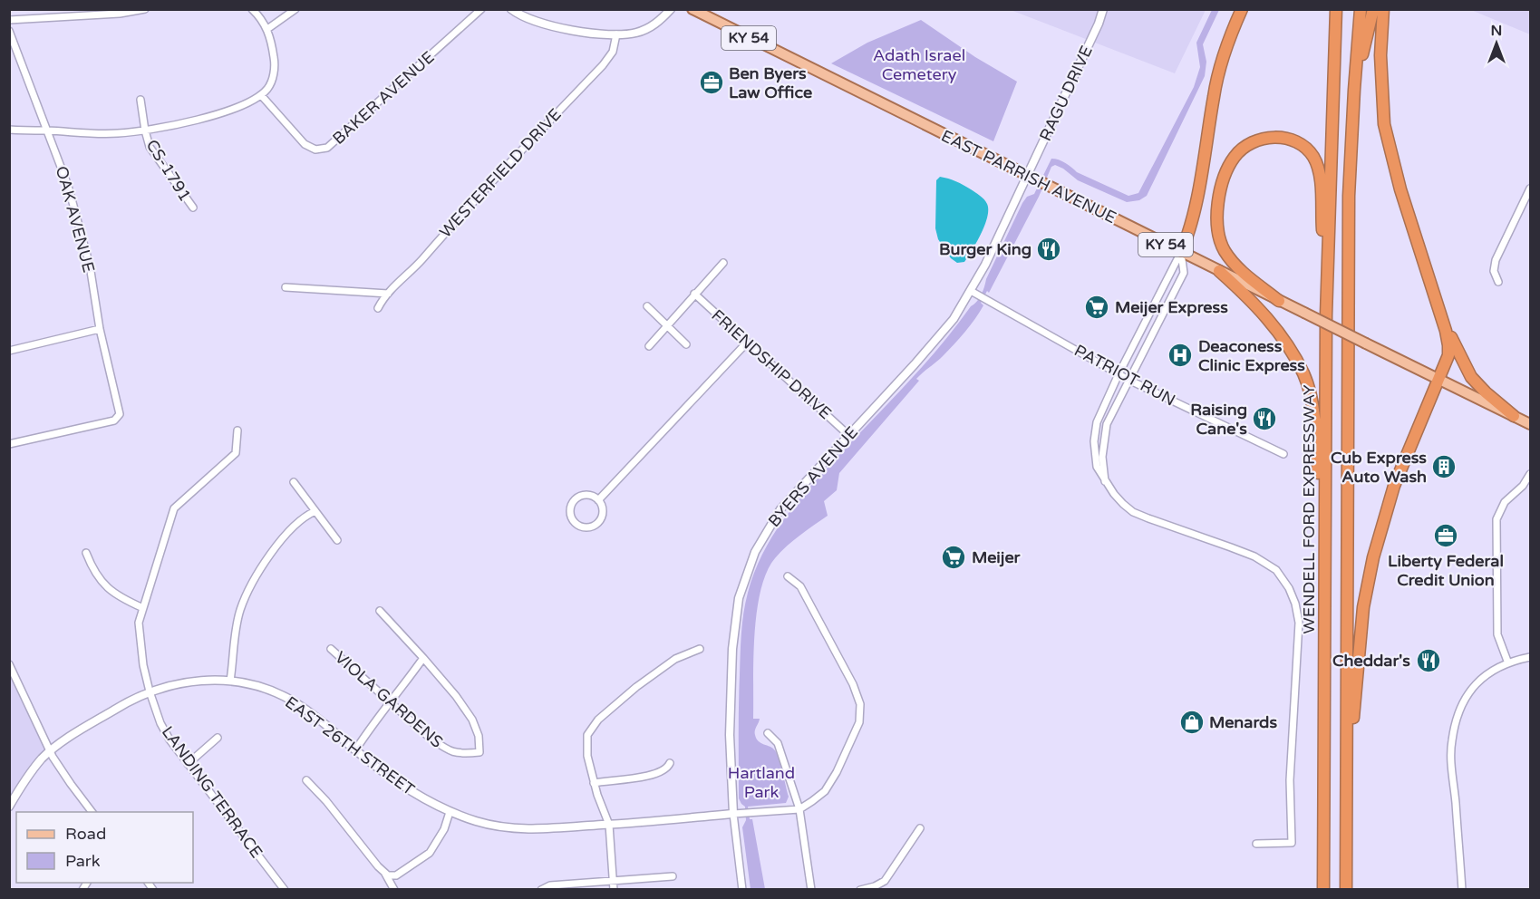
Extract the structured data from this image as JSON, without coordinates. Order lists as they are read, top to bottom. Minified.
{"streets":{"highway":["WENDELL FORD EXPRESSWAY"],"main road":["KY 54","EAST PARRISH AVENUE"],"street":["RAGU DRIVE","BAKER AVENUE","CS-1791","WESTERFIELD DRIVE","OAK AVENUE","FRIENDSHIP DRIVE","PATRIOT RUN","BYERS AVENUE","VIOLA GARDENS","EAST 26TH STREET","LANDING TERRACE"]},"crossings":[["KY 54","EAST PARRISH AVENUE"],["RAGU DRIVE","EAST PARRISH AVENUE"],["RAGU DRIVE","BYERS AVENUE"],["EAST PARRISH AVENUE","BYERS AVENUE"],["FRIENDSHIP DRIVE","BYERS AVENUE"],["PATRIOT RUN","BYERS AVENUE"],["BYERS AVENUE","EAST 26TH STREET"],["EAST 26TH STREET","LANDING TERRACE"]],"parks":["Adath Israel Cemetery","Hartland Park"],"places":{"office":["Ben Byers Law Office","Liberty Federal Credit Union"],"restaurant":["Burger King","Raising Cane's","Cheddar's"],"supermarket":["Meijer Express","Meijer"],"hospital":["Deaconess Clinic Express"],"building":["Cub Express Auto Wash"],"shop":["Menards"]},"legend":["Road","Park"],"north":"top"}
